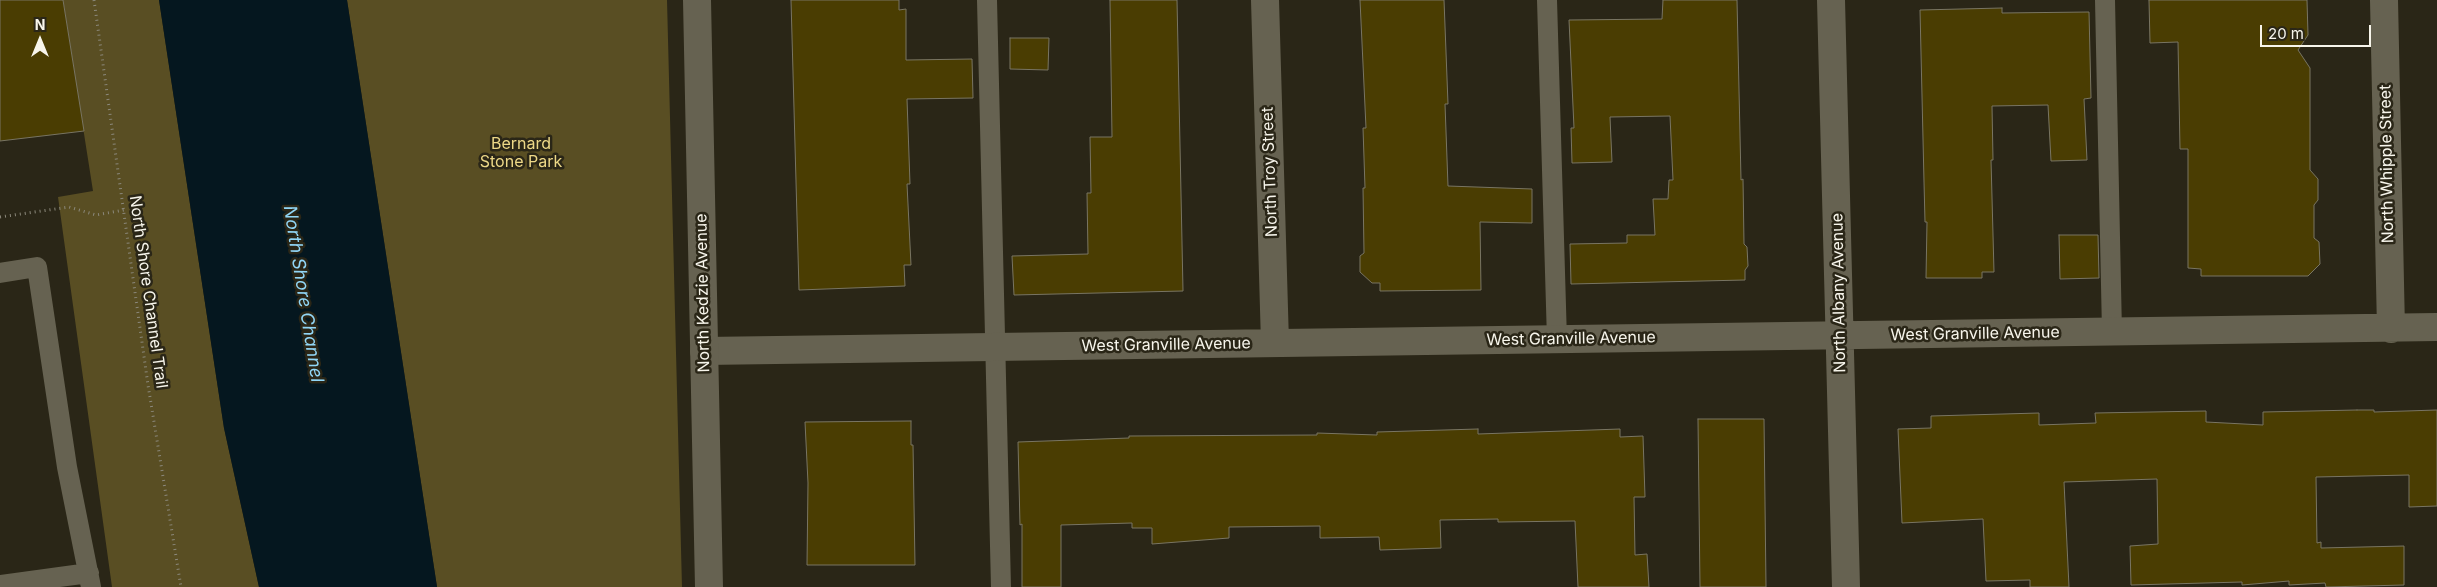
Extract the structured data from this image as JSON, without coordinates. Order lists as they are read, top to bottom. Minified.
{"streets":{"street":["North Whipple Street","North Troy Street","North Kedzie Avenue","North Albany Avenue","West Granville Avenue"],"path":["North Shore Channel Trail"]},"crossings":[["North Whipple Street","West Granville Avenue"],["North Troy Street","West Granville Avenue"],["North Kedzie Avenue","West Granville Avenue"],["North Albany Avenue","West Granville Avenue"]],"water":["North Shore Channel"],"parks":["Bernard Stone Park"],"scale_bar":"20 m","north":"top"}
